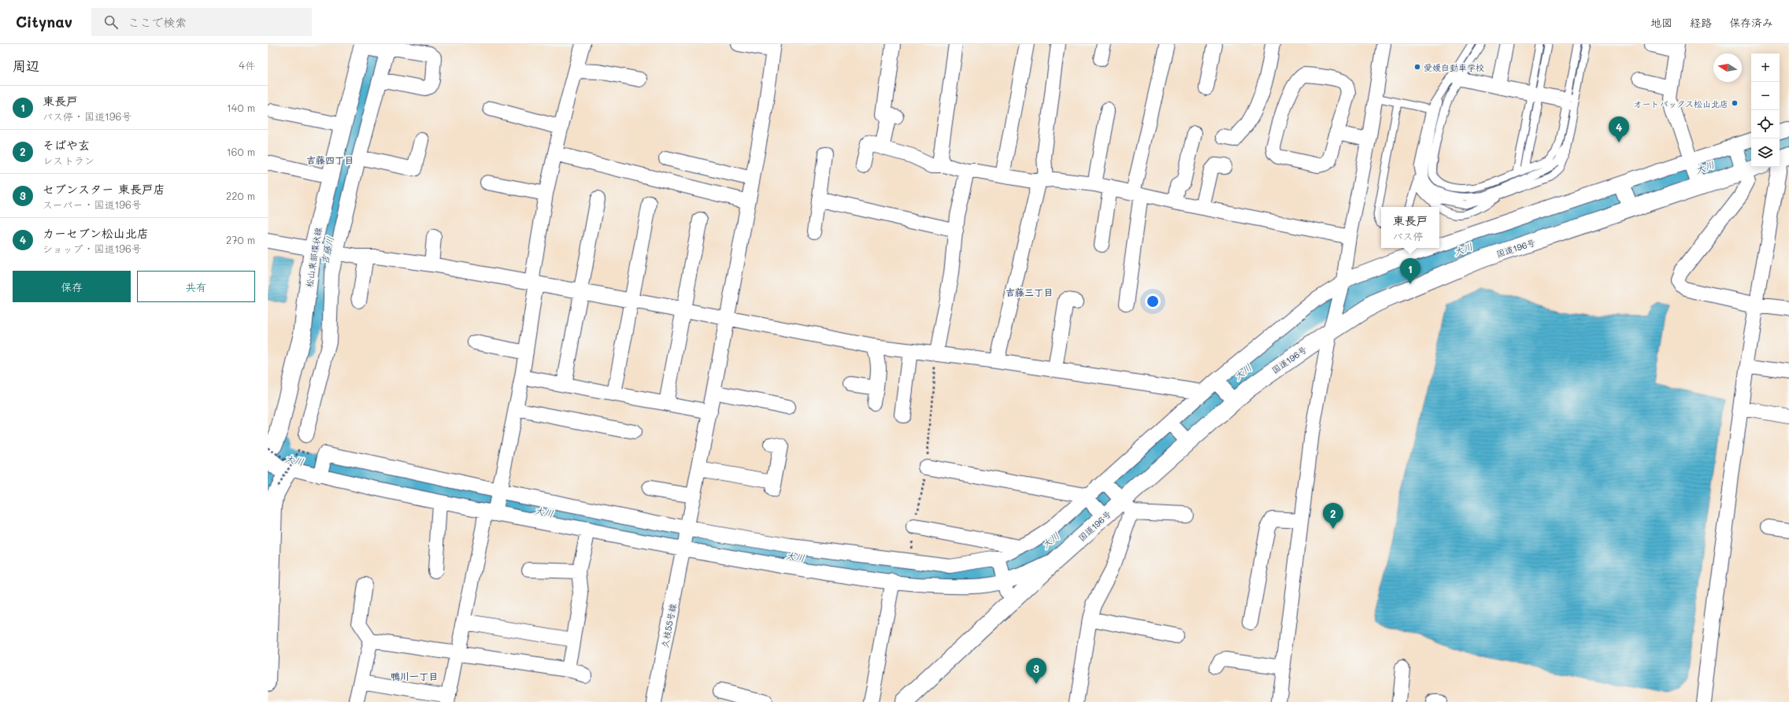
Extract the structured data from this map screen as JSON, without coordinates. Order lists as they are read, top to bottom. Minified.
{"streets":{"main road":["国道196号","松山東部環状線"],"street":["久枝55号線"]},"districts":["吉藤四丁目","吉藤三丁目","鴨川一丁目"],"water":["大川","吉藤川"],"places":["愛媛自動車学校","オートバックス松山北店"],"north":"left","page":{"header":"Citynav","search":"ここで検索","nav":["地図","経路","保存済み"],"heading":["周辺","4件"],"map_buttons":["+","−"],"list":[{"mark":"1","name":"東長戸","note":"バス停 · 国道196号","value":"140 m"},{"mark":"2","name":"そばや玄","note":"レストラン","value":"160 m"},{"mark":"3","name":"セブンスター 東長戸店","note":"スーパー · 国道196号","value":"220 m"},{"mark":"4","name":"カーセブン松山北店","note":"ショップ · 国道196号","value":"270 m"}],"pins":["4","1","2","3"],"popup":["東長戸","バス停"],"buttons":["保存","共有"]}}
